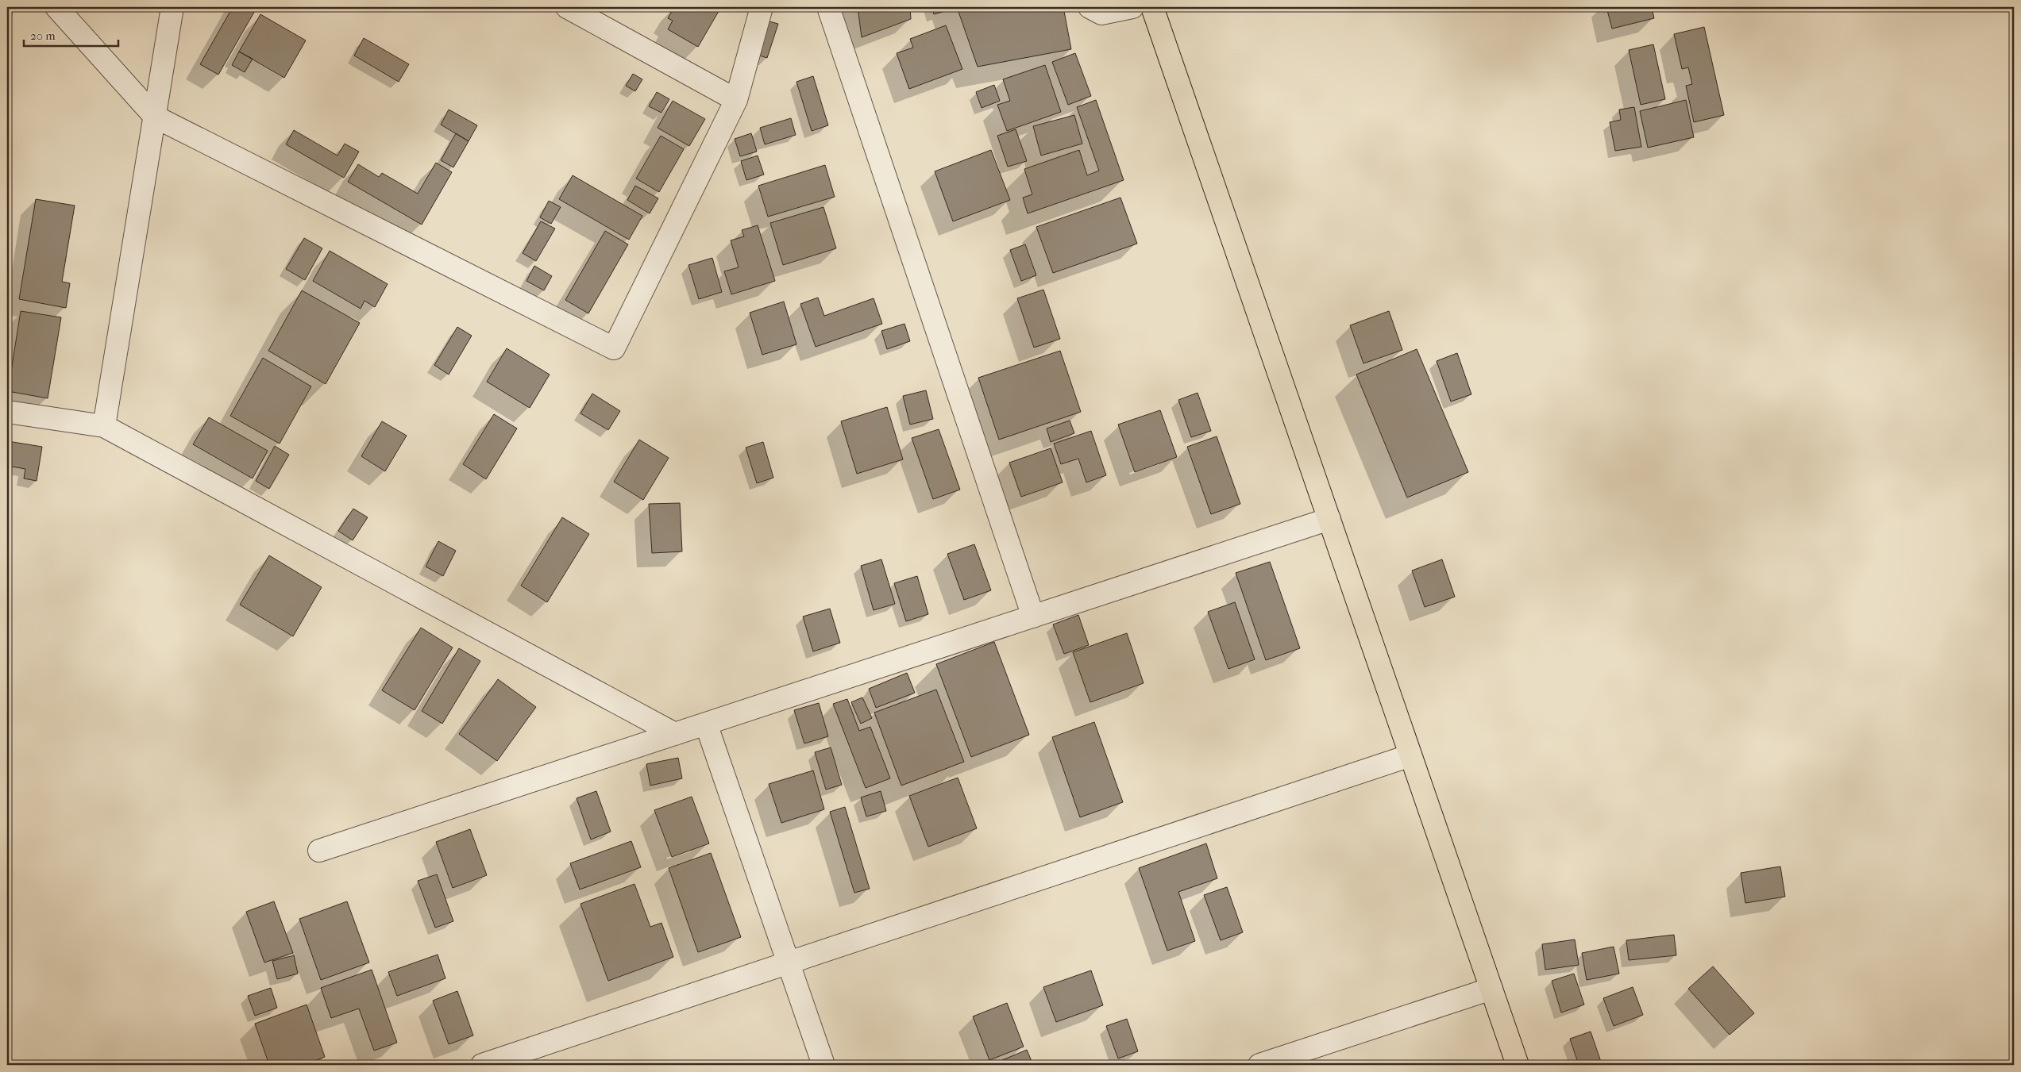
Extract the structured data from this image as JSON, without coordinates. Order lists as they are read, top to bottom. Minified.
{"scale_bar":"20 m"}
